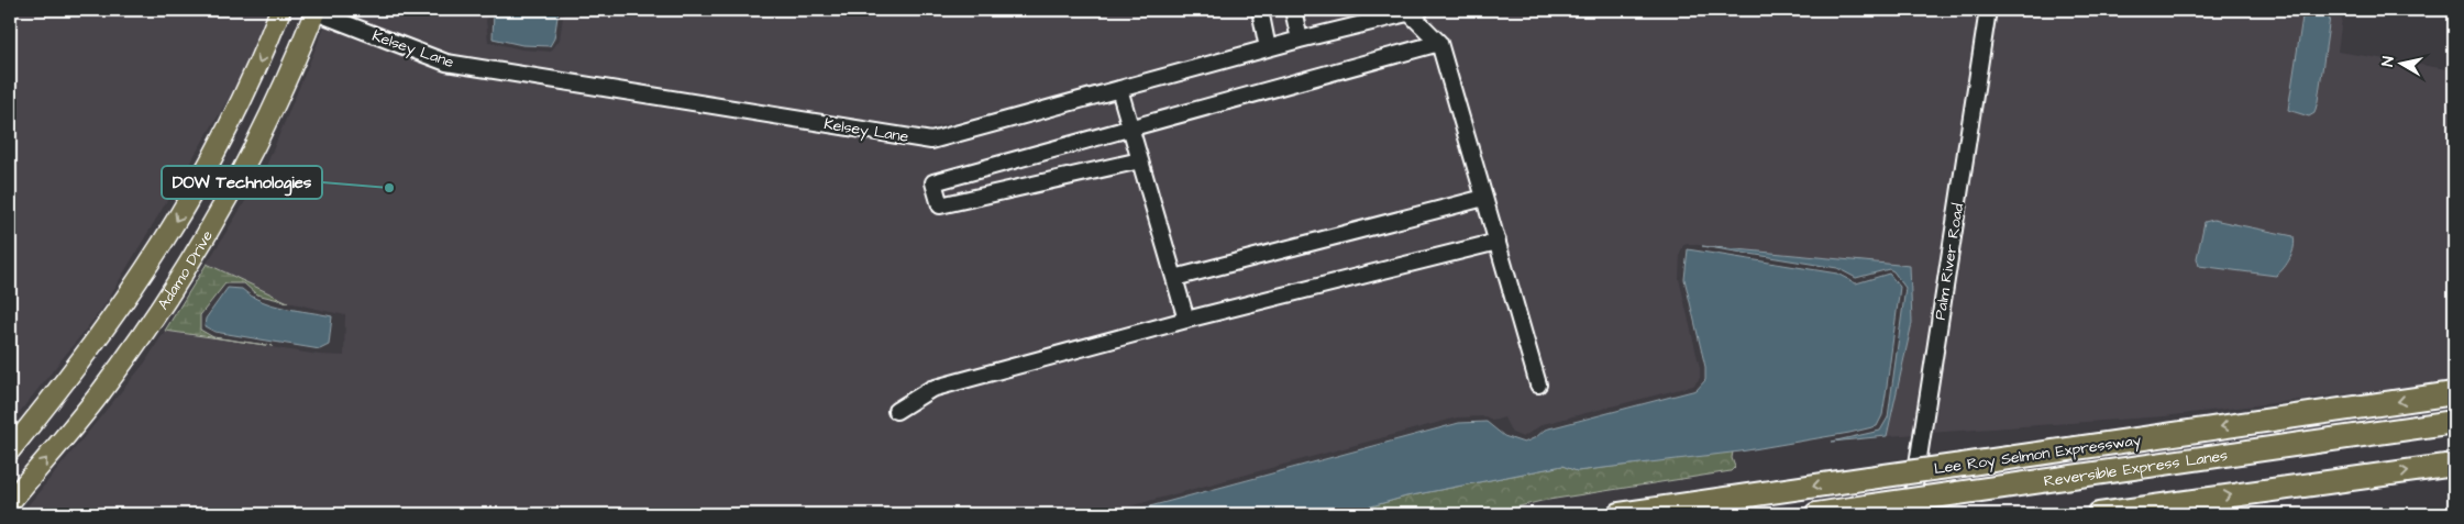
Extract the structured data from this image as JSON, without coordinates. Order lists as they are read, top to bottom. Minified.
{"streets":{"highway":["Lee Roy Selmon Expressway","Reversible Express Lanes"],"main road":["Adamo Drive"],"street":["Kelsey Lane","Palm River Road"]},"crossings":[["Kelsey Lane","Adamo Drive"]],"places":["DOW Technologies"],"north":"left"}
